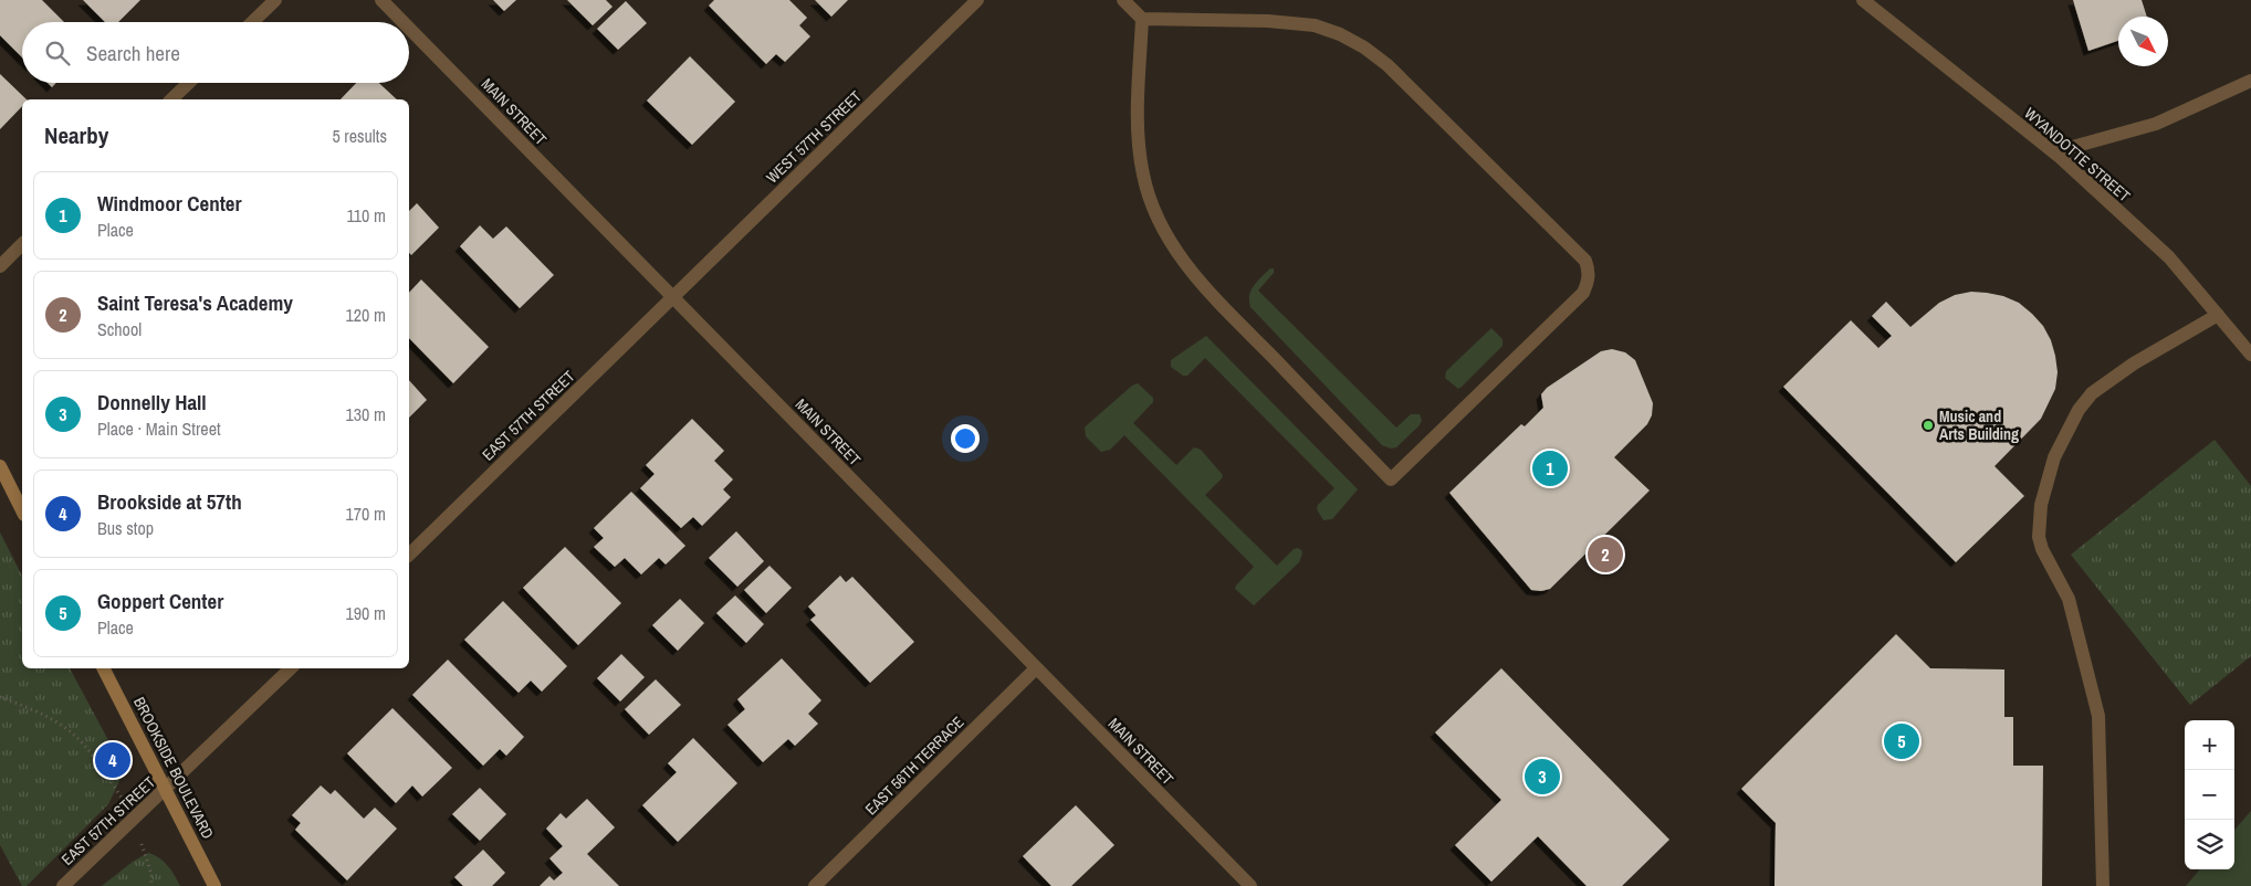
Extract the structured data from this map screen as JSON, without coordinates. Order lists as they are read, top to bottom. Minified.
{"streets":{"main road":["BROOKSIDE BOULEVARD"],"street":["MAIN STREET","WEST 57TH STREET","WYANDOTTE STREET","EAST 57TH STREET","EAST 56TH TERRACE"]},"crossings":[["MAIN STREET","WEST 57TH STREET"],["MAIN STREET","EAST 57TH STREET"],["MAIN STREET","EAST 56TH TERRACE"],["WEST 57TH STREET","EAST 57TH STREET"],["EAST 57TH STREET","BROOKSIDE BOULEVARD"]],"places":["Music and Arts Building"],"north":"bottom right","page":{"search":"Search here","heading":["Nearby","5 results"],"list":[{"mark":"1","name":"Windmoor Center","note":"Place","value":"110 m"},{"mark":"2","name":"Saint Teresa's Academy","note":"School","value":"120 m"},{"mark":"3","name":"Donnelly Hall","note":"Place · Main Street","value":"130 m"},{"mark":"4","name":"Brookside at 57th","note":"Bus stop","value":"170 m"},{"mark":"5","name":"Goppert Center","note":"Place","value":"190 m"}],"pins":["1","2","5","4","3"],"map_buttons":["+","−"]}}
